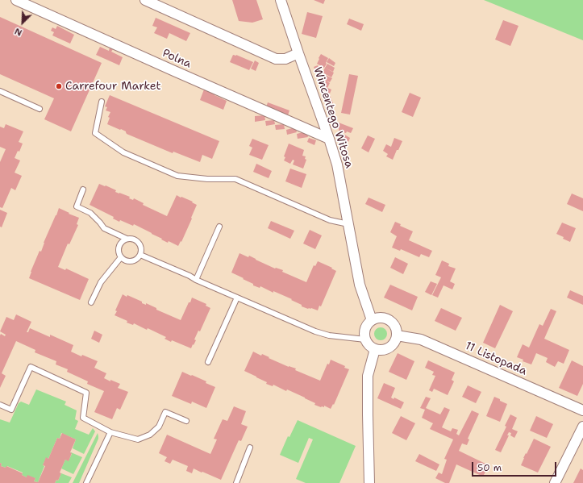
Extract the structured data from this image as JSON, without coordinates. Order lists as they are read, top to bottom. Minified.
{"streets":{"street":["Polna","Wincentego Witosa","11 Listopada"]},"crossings":[["Polna","Wincentego Witosa"],["Wincentego Witosa","11 Listopada"]],"places":["Carrefour Market"],"scale_bar":"50 m","north":"bottom left"}
